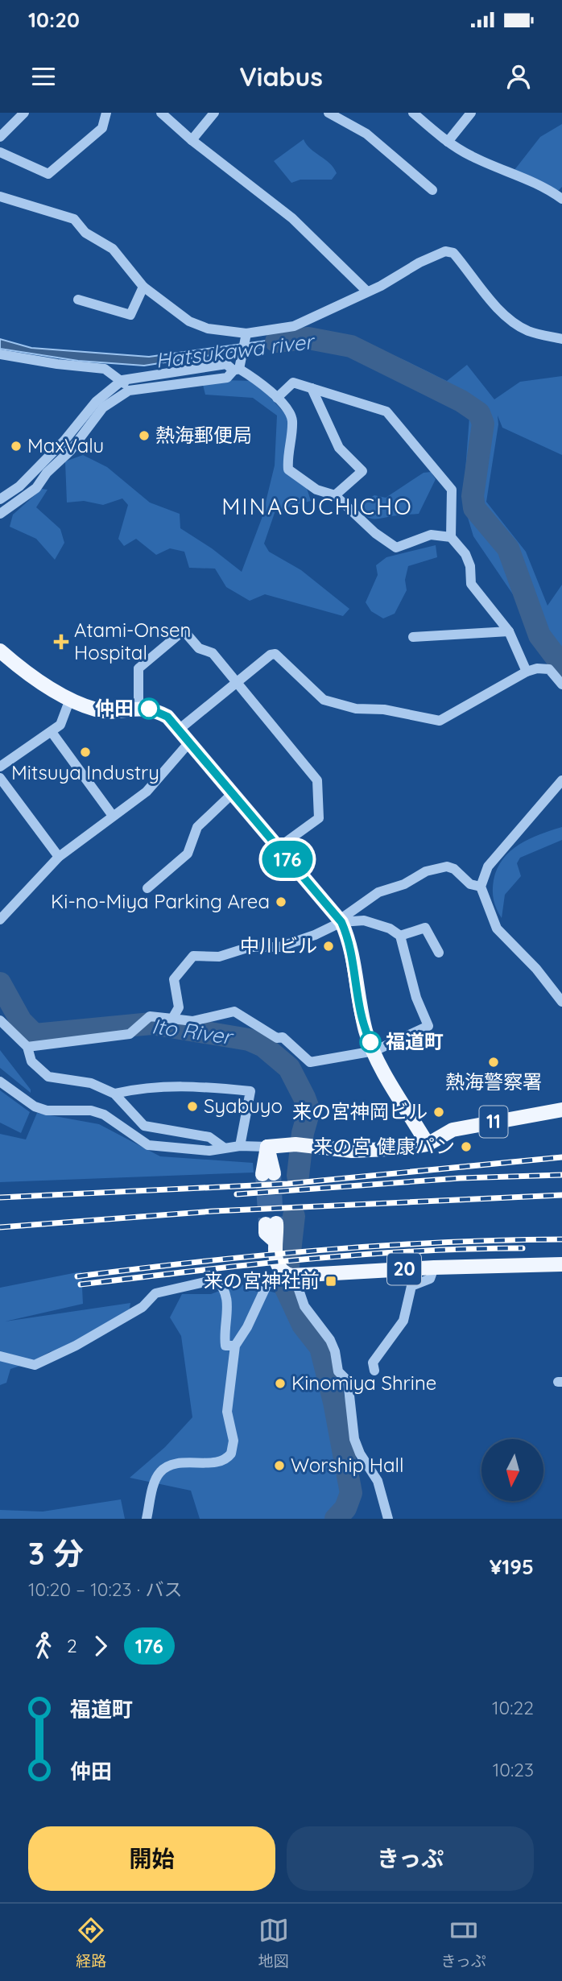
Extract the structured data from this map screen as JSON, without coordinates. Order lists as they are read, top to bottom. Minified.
{"streets":{"main road":["11","20"]},"districts":["MINAGUCHICHO"],"water":["Hatsukawa river","Ito River"],"places":{"other":["熱海郵便局","MaxValu","仲田","Mitsuya Industry","Ki-no-Miya Parking Area","中川ビル","福道町","熱海警察署","Syabuyo","来の宮神岡ビル","来の宮 健康パン","Kinomiya Shrine","Worship Hall"],"health":["Atami-Onsen Hospital"],"transit":["来の宮神社前"]},"lines":["bus line 176"],"north":"bottom","page":{"status":"10:20","header":"Viabus","on_map":"176","heading":["3 分","10:20 – 10:23 · バス","¥195"],"legs":["2","176"],"list":[{"name":"福道町","value":"10:22"},{"name":"仲田","value":"10:23"}],"buttons":["開始","きっぷ"],"tabs":["経路","地図","きっぷ"]}}
